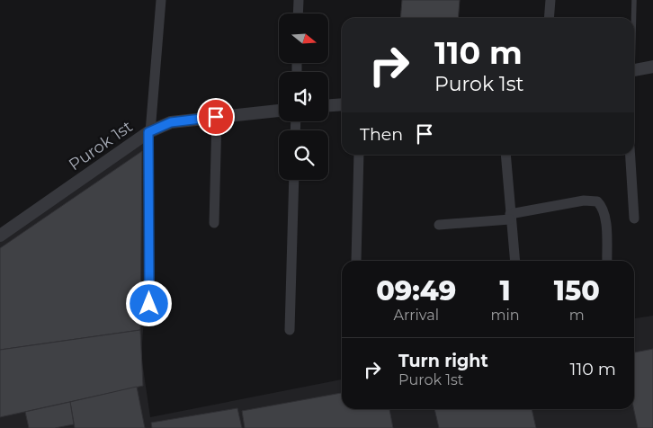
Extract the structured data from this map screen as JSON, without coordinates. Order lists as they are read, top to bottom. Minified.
{"streets":{"street":["Purok 1st"]},"north":"right","page":{"turn":["110 m","Purok 1st"],"then":"Then","eta":["09:49","Arrival","1","min","150","m"],"list":[{"name":"Turn right","note":"Purok 1st","value":"110 m"}]}}
